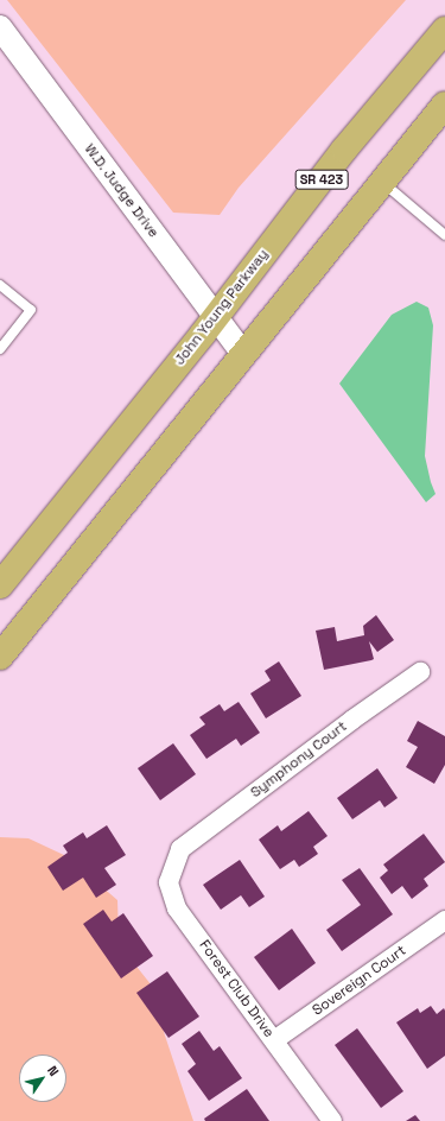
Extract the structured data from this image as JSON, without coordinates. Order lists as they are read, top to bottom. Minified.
{"streets":{"main road":["SR 423","John Young Parkway"],"street":["W.D. Judge Drive","Symphony Court","Sovereign Court","Forest Club Drive"]},"crossings":[["SR 423","W.D. Judge Drive"],["W.D. Judge Drive","John Young Parkway"],["Symphony Court","Forest Club Drive"],["Sovereign Court","Forest Club Drive"]],"north":"top right"}
